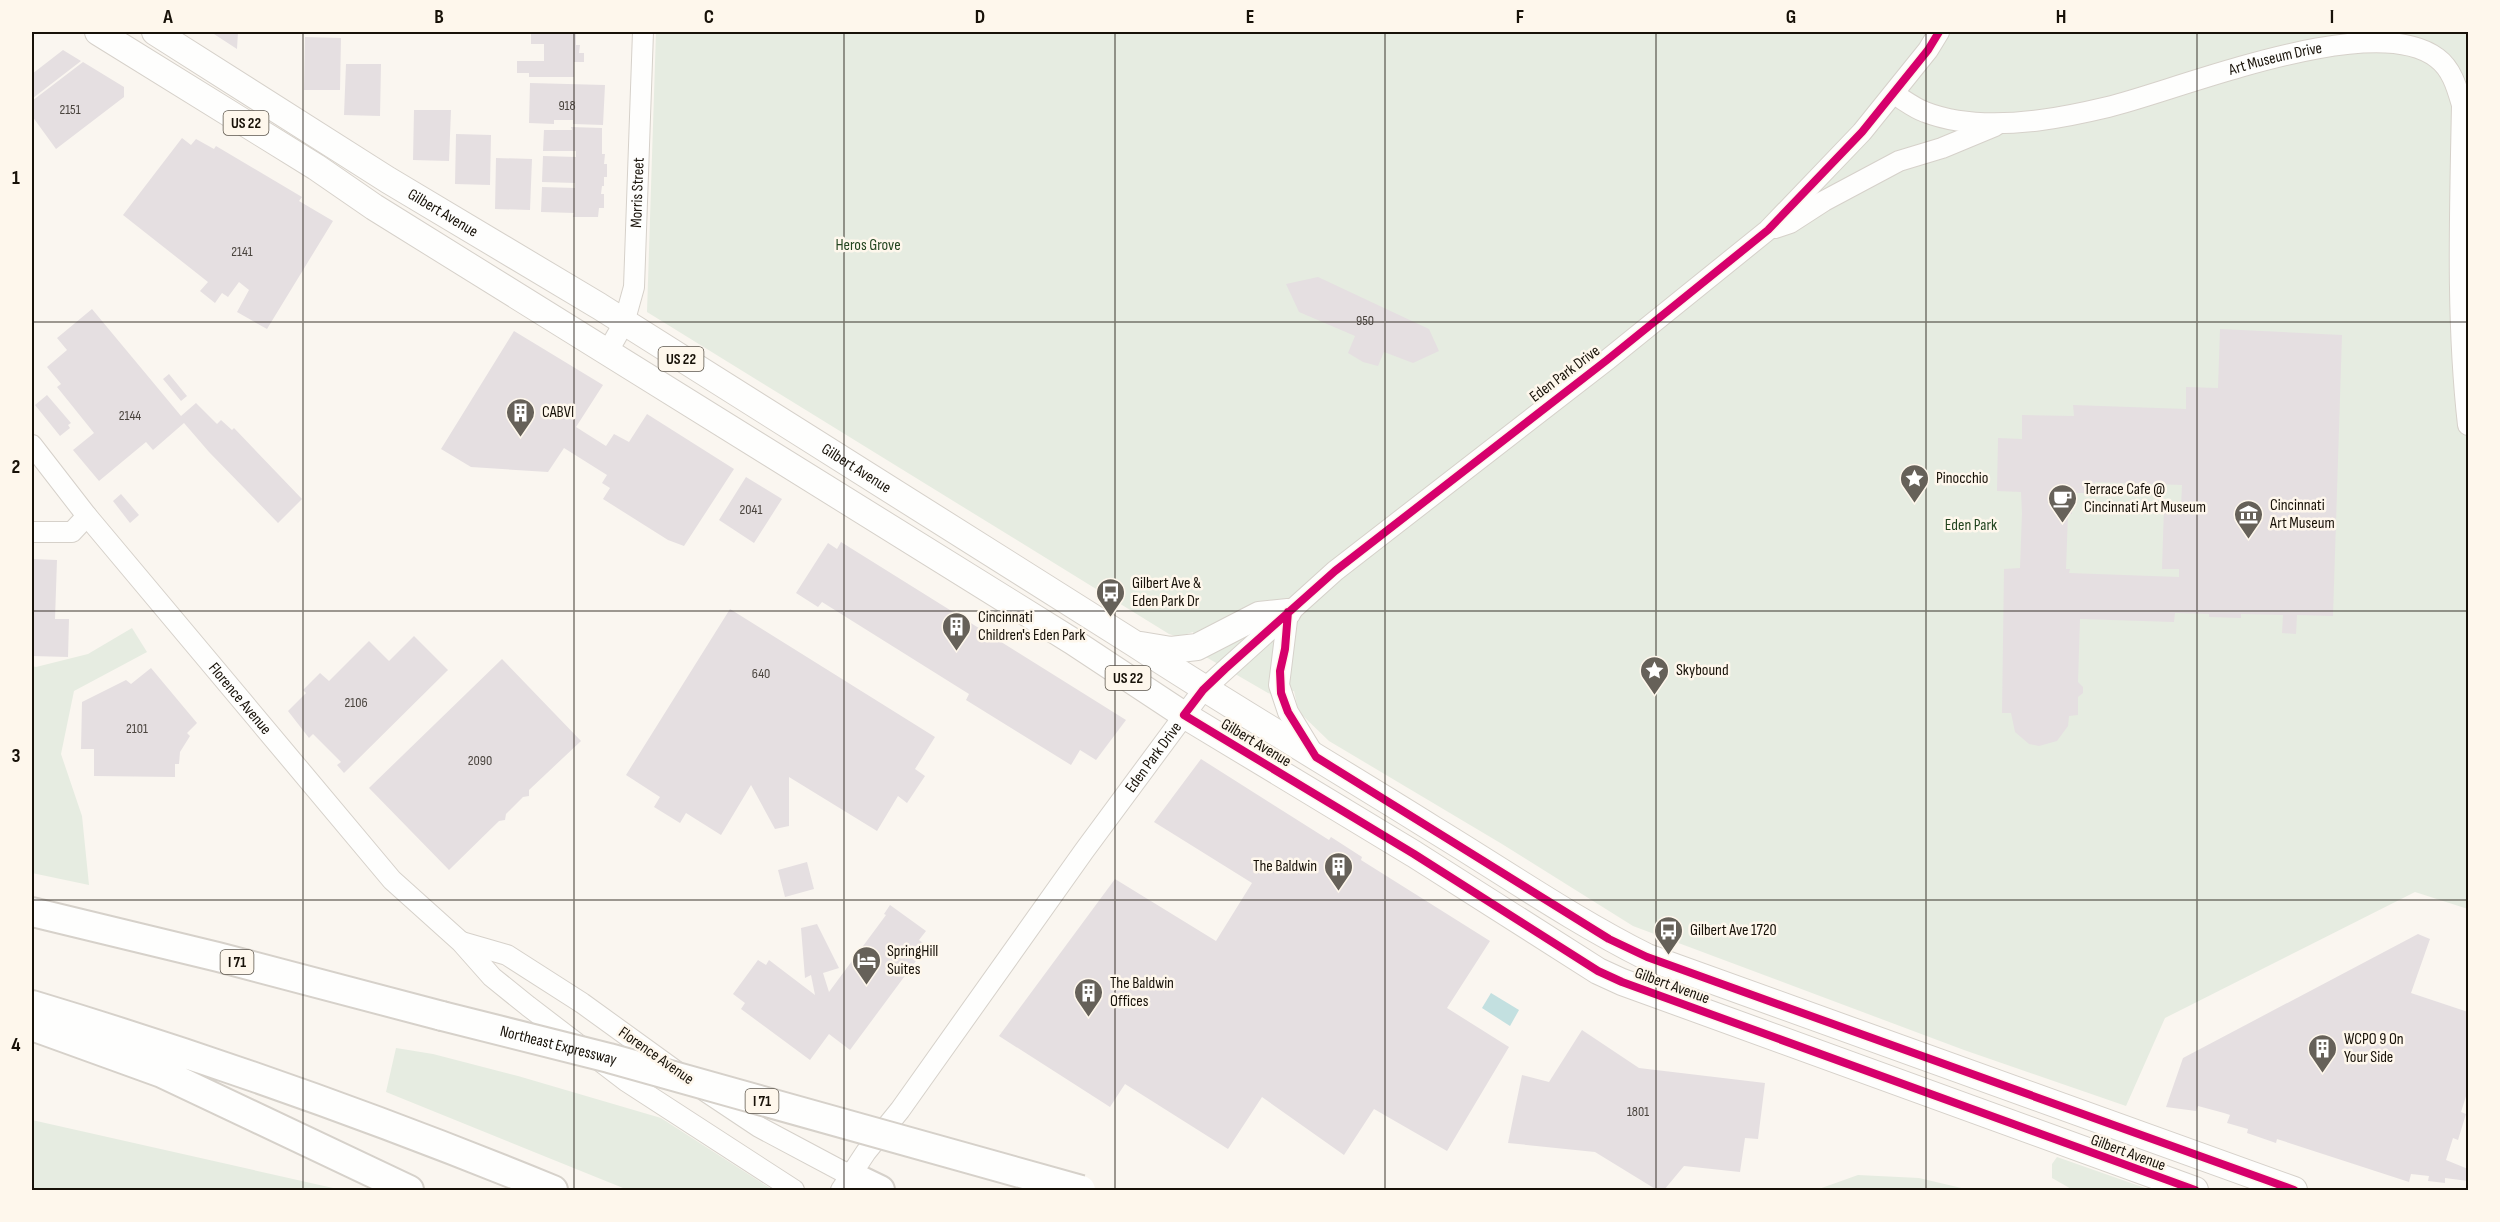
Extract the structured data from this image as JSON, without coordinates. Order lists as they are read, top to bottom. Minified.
{"streets":{"highway":["I 71","Northeast Expressway"],"main road":["US 22","Gilbert Avenue"],"street":["Art Museum Drive","Morris Street","Eden Park Drive","Florence Avenue"]},"crossings":[["Art Museum Drive","Eden Park Drive"],["Morris Street","Gilbert Avenue"],["Gilbert Avenue","Eden Park Drive"],["Eden Park Drive","Florence Avenue"]],"parks":["Heros Grove","Eden Park"],"places":{"building":["CABVI","Cincinnati Children's Eden Park","The Baldwin","The Baldwin Offices","WCPO 9 On Your Side"],"place":["Pinocchio","Skybound"],"cafe":["Terrace Cafe @ Cincinnati Art Museum"],"museum":["Cincinnati Art Museum"],"bus stop":["Gilbert Ave & Eden Park Dr","Gilbert Ave 1720"],"hotel":["SpringHill Suites"]},"house_numbers":["918","2151","2141","950","2144","2041","640","2106","2101","2090","1801"],"grid":{"columns":["A","B","C","D","E","F","G","H","I"],"rows":["1","2","3","4"]}}
